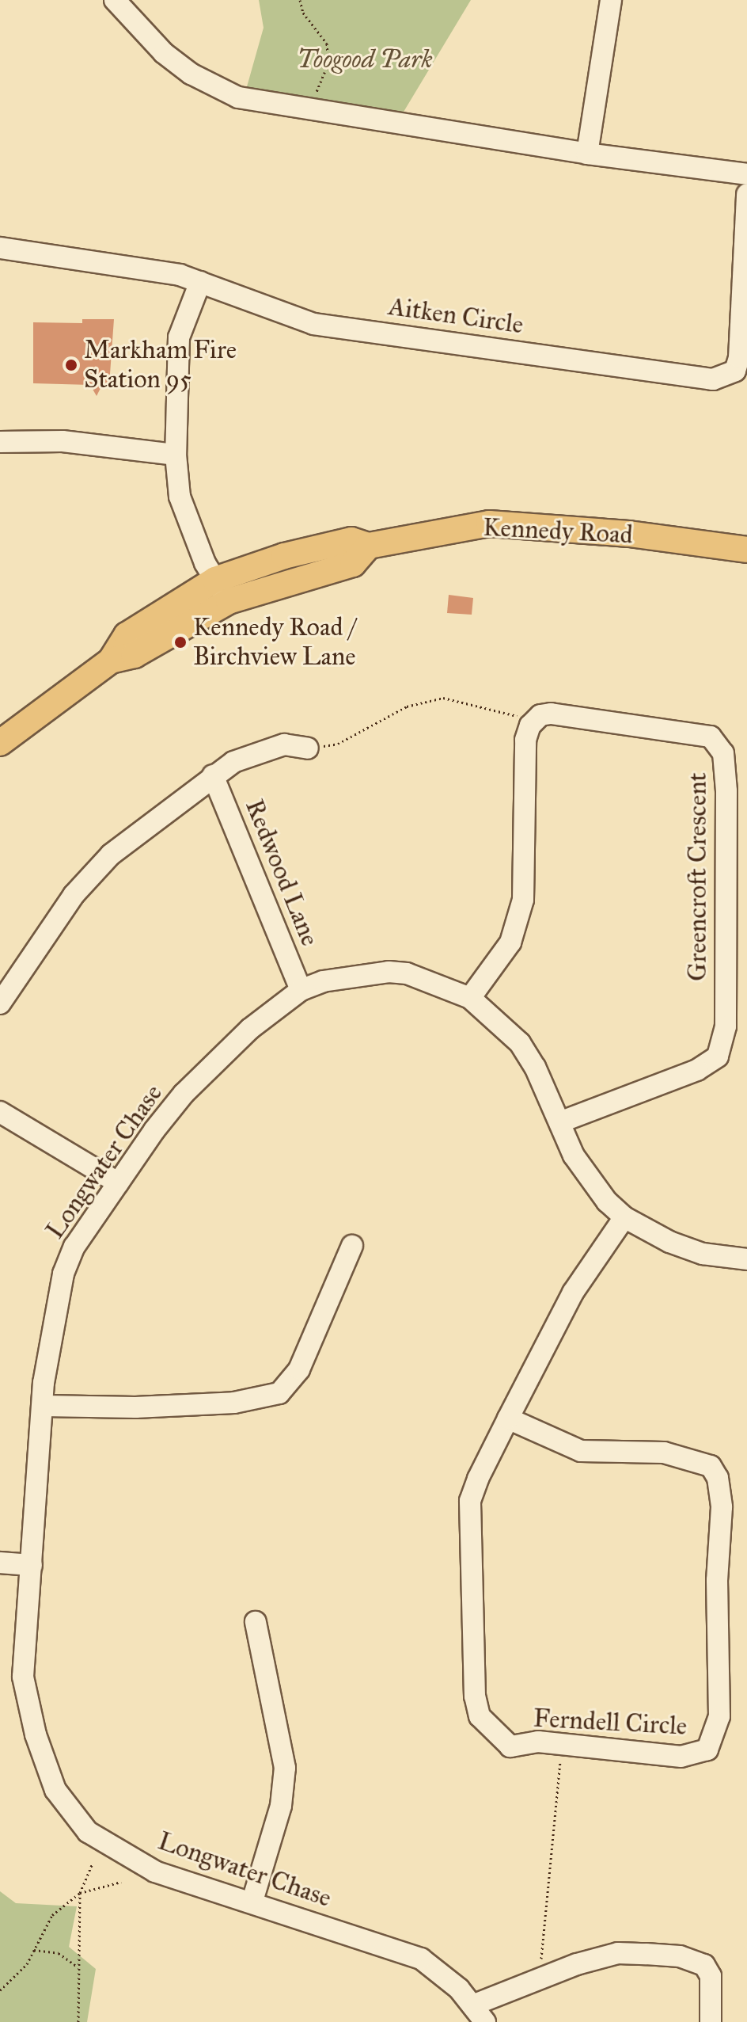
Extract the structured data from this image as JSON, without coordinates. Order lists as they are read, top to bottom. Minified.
{"streets":{"main road":["Kennedy Road"],"street":["Aitken Circle","Redwood Lane","Greencroft Crescent","Longwater Chase","Ferndell Circle"]},"crossings":[["Redwood Lane","Longwater Chase"],["Greencroft Crescent","Longwater Chase"],["Longwater Chase","Ferndell Circle"]],"parks":["Toogood Park"],"places":["Markham Fire Station 95","Kennedy Road / Birchview Lane"]}
